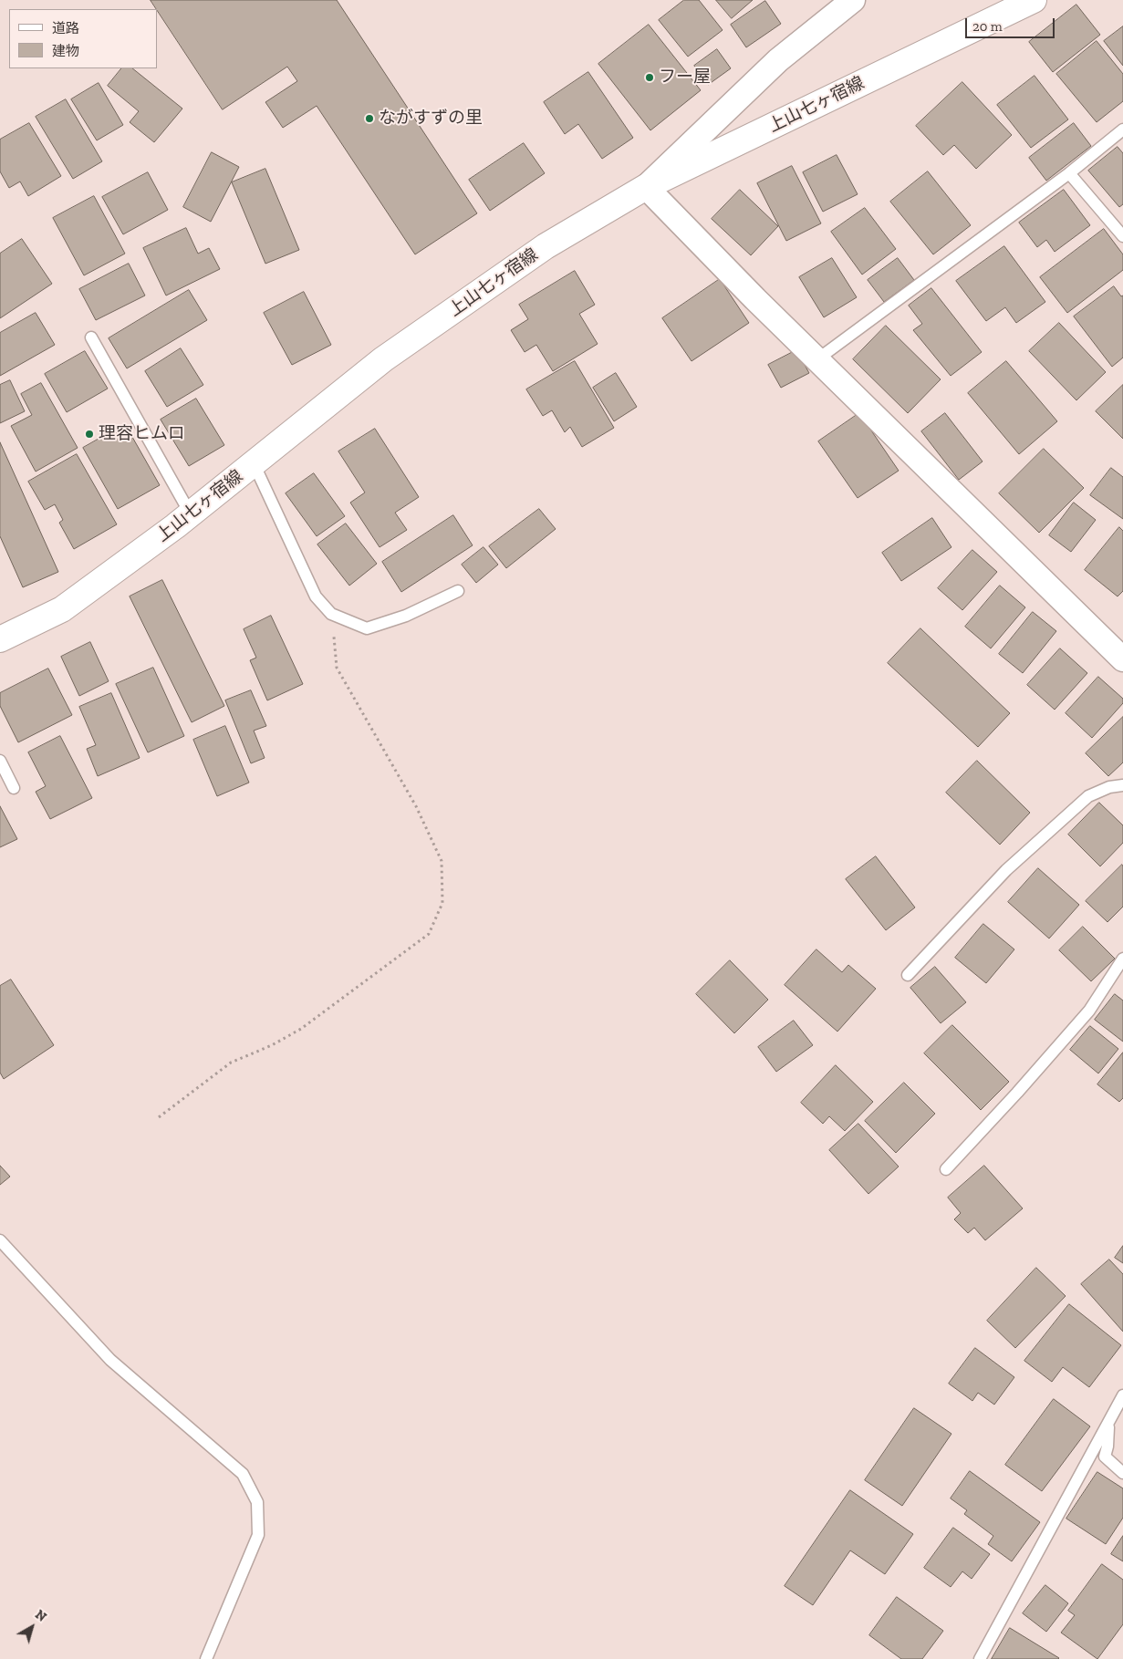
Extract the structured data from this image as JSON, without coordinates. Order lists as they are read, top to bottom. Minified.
{"streets":{"main road":["上山七ヶ宿線"]},"places":["フー屋","ながすずの里","理容ヒムロ"],"legend":["道路","建物"],"scale_bar":"20 m","north":"top right"}
